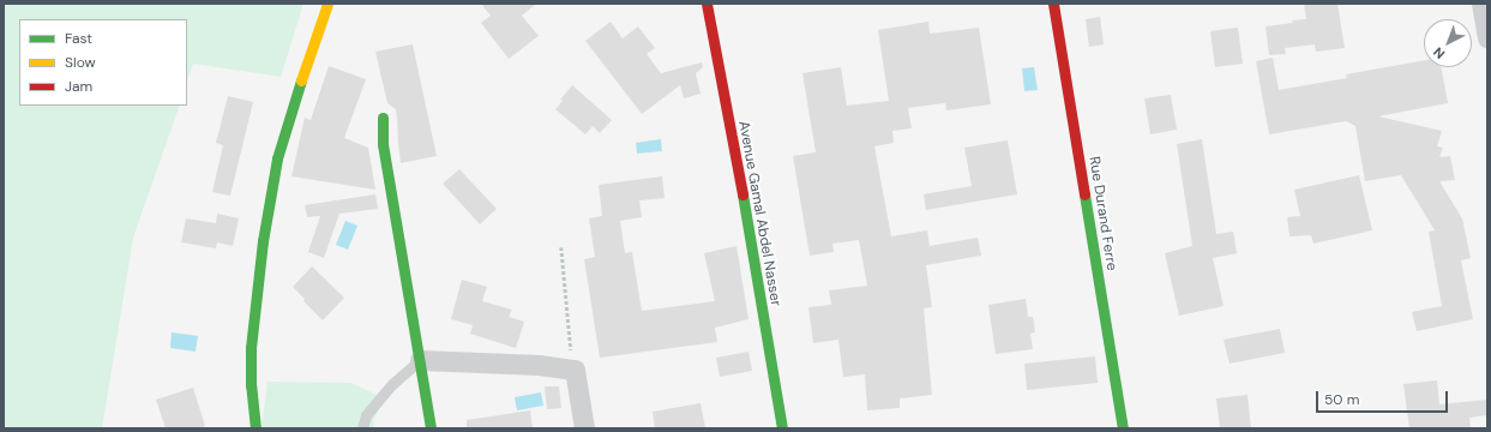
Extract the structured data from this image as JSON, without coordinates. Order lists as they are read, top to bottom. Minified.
{"streets":{"street":["Avenue Gamal Abdel Nasser","Rue Durand Ferre"]},"legend":["Fast","Slow","Jam"],"scale_bar":"50 m","north":"bottom left"}
